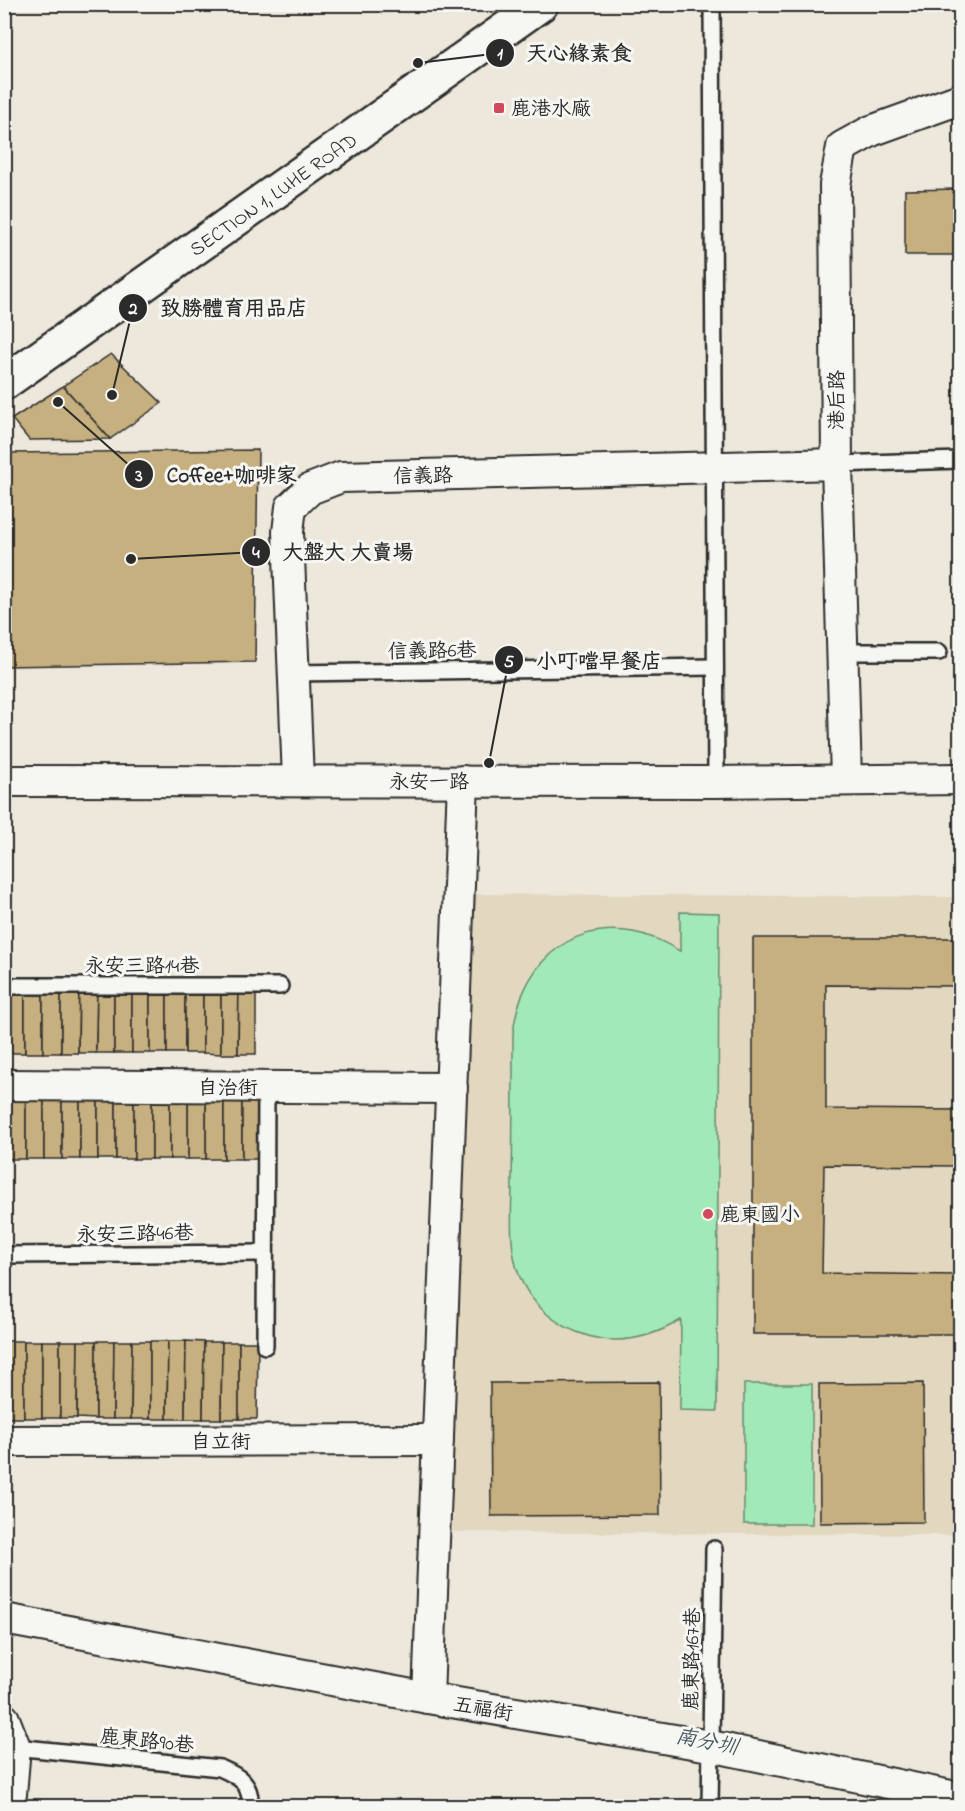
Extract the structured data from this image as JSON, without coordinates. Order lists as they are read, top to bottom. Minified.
{"streets":{"main road":["SECTION 1, LUHE ROAD"],"street":["港后路","信義路","永安一路","自治街","自立街","五福街"],"lane":["信義路6巷","永安三路14巷","永安三路46巷","鹿東路167巷","鹿東路90巷"]},"crossings":[["港后路","信義路"],["港后路","永安一路"],["信義路","信義路6巷"],["信義路","永安一路"],["鹿東路167巷","五福街"]],"water":["南分圳"],"places":{"other":["天心緣素食","致勝體育用品店","Coffee+咖啡家","大盤大 大賣場","小叮噹早餐店","鹿東國小"],"transit":["鹿港水廠"]}}
